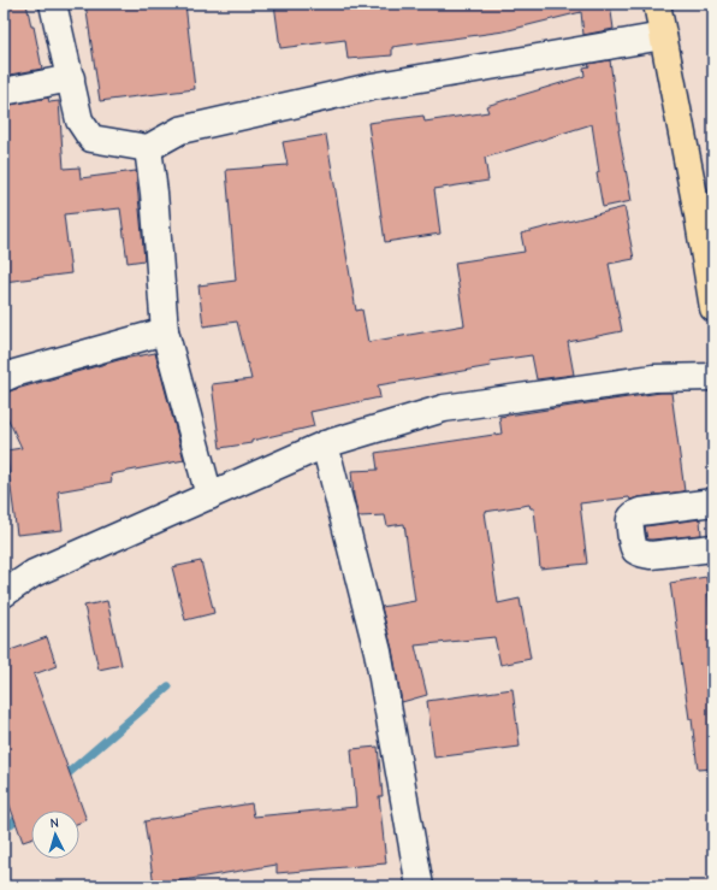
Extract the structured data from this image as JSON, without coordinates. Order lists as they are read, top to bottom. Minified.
{"north":"top"}
